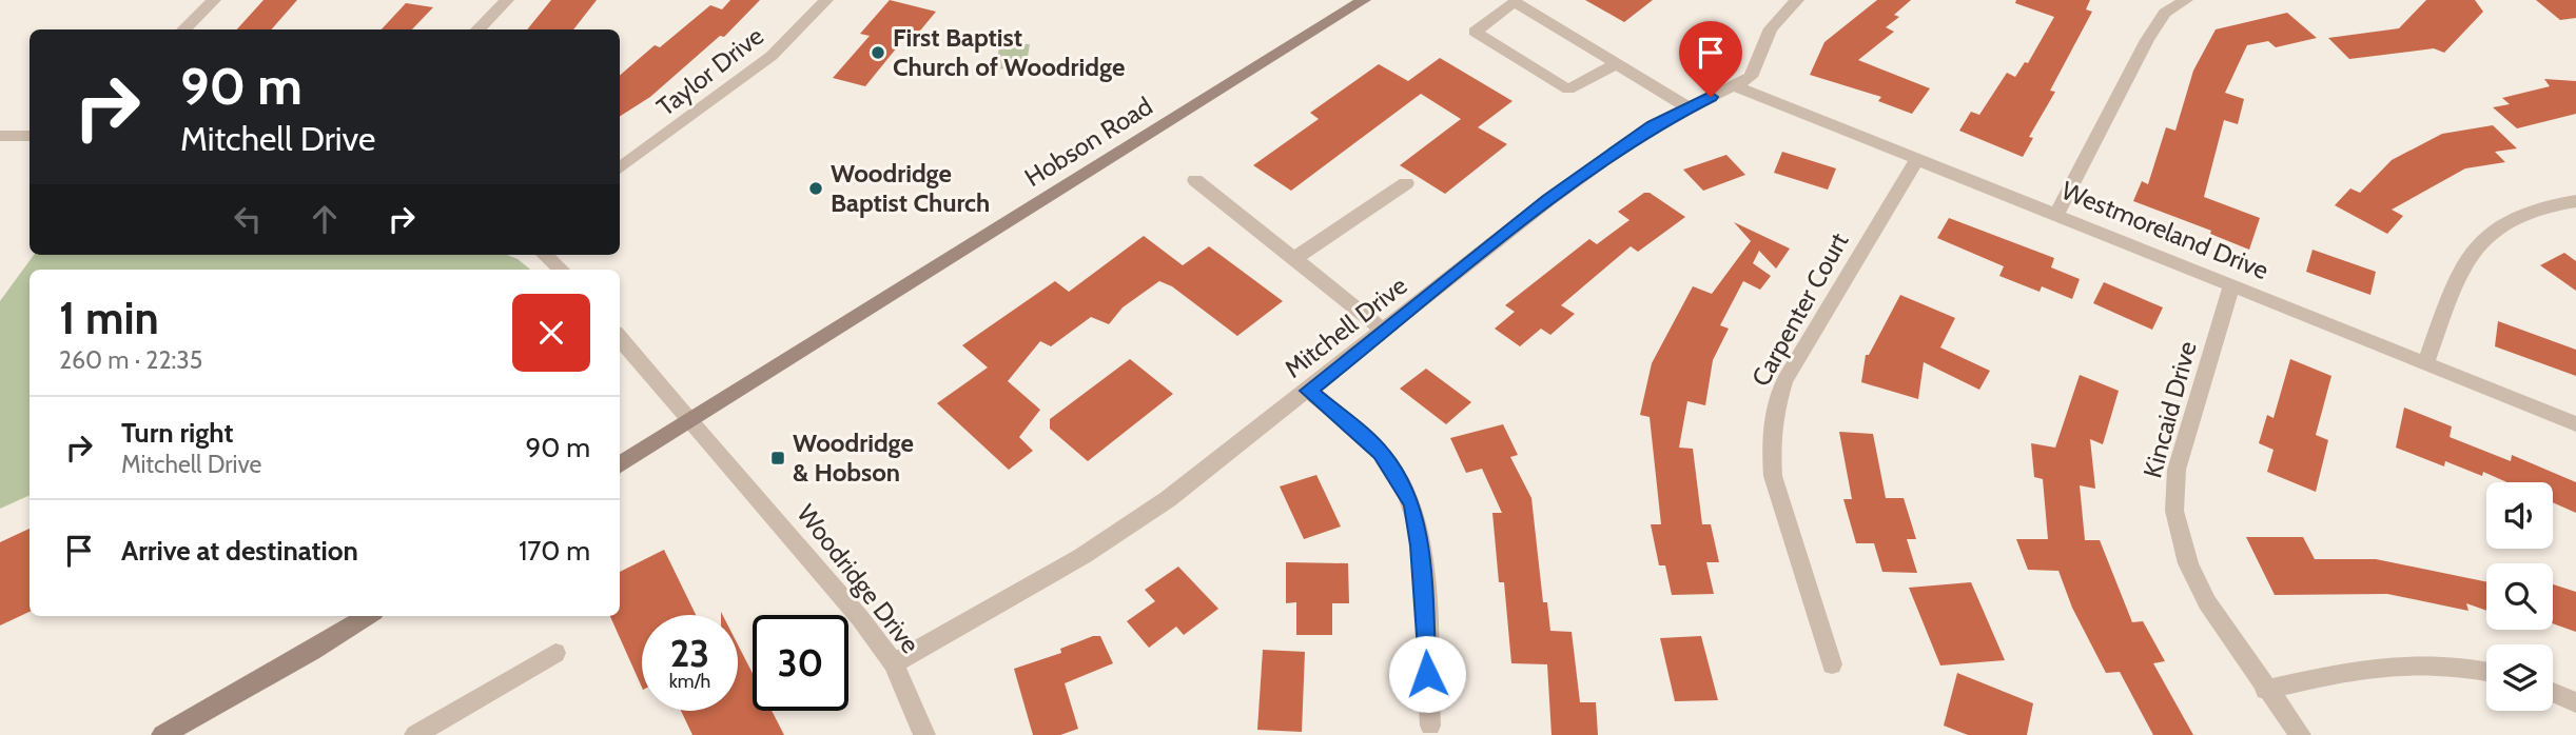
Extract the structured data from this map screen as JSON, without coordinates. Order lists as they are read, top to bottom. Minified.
{"streets":{"main road":["Hobson Road"],"street":["Taylor Drive","Westmoreland Drive","Carpenter Court","Mitchell Drive","Kincaid Drive","Woodridge Drive"]},"crossings":[["Hobson Road","Woodridge Drive"],["Westmoreland Drive","Carpenter Court"],["Westmoreland Drive","Mitchell Drive"],["Westmoreland Drive","Kincaid Drive"],["Mitchell Drive","Woodridge Drive"]],"places":{"other":["First Baptist Church of Woodridge","Woodridge Baptist Church"],"transit":["Woodridge & Hobson"]},"page":{"turn":["90 m","Mitchell Drive"],"heading":["1 min","260 m · 22:35"],"list":[{"name":"Turn right","note":"Mitchell Drive","value":"90 m"},{"name":"Arrive at destination","value":"170 m"}],"speed":"23 km/h","limit":"30"}}
